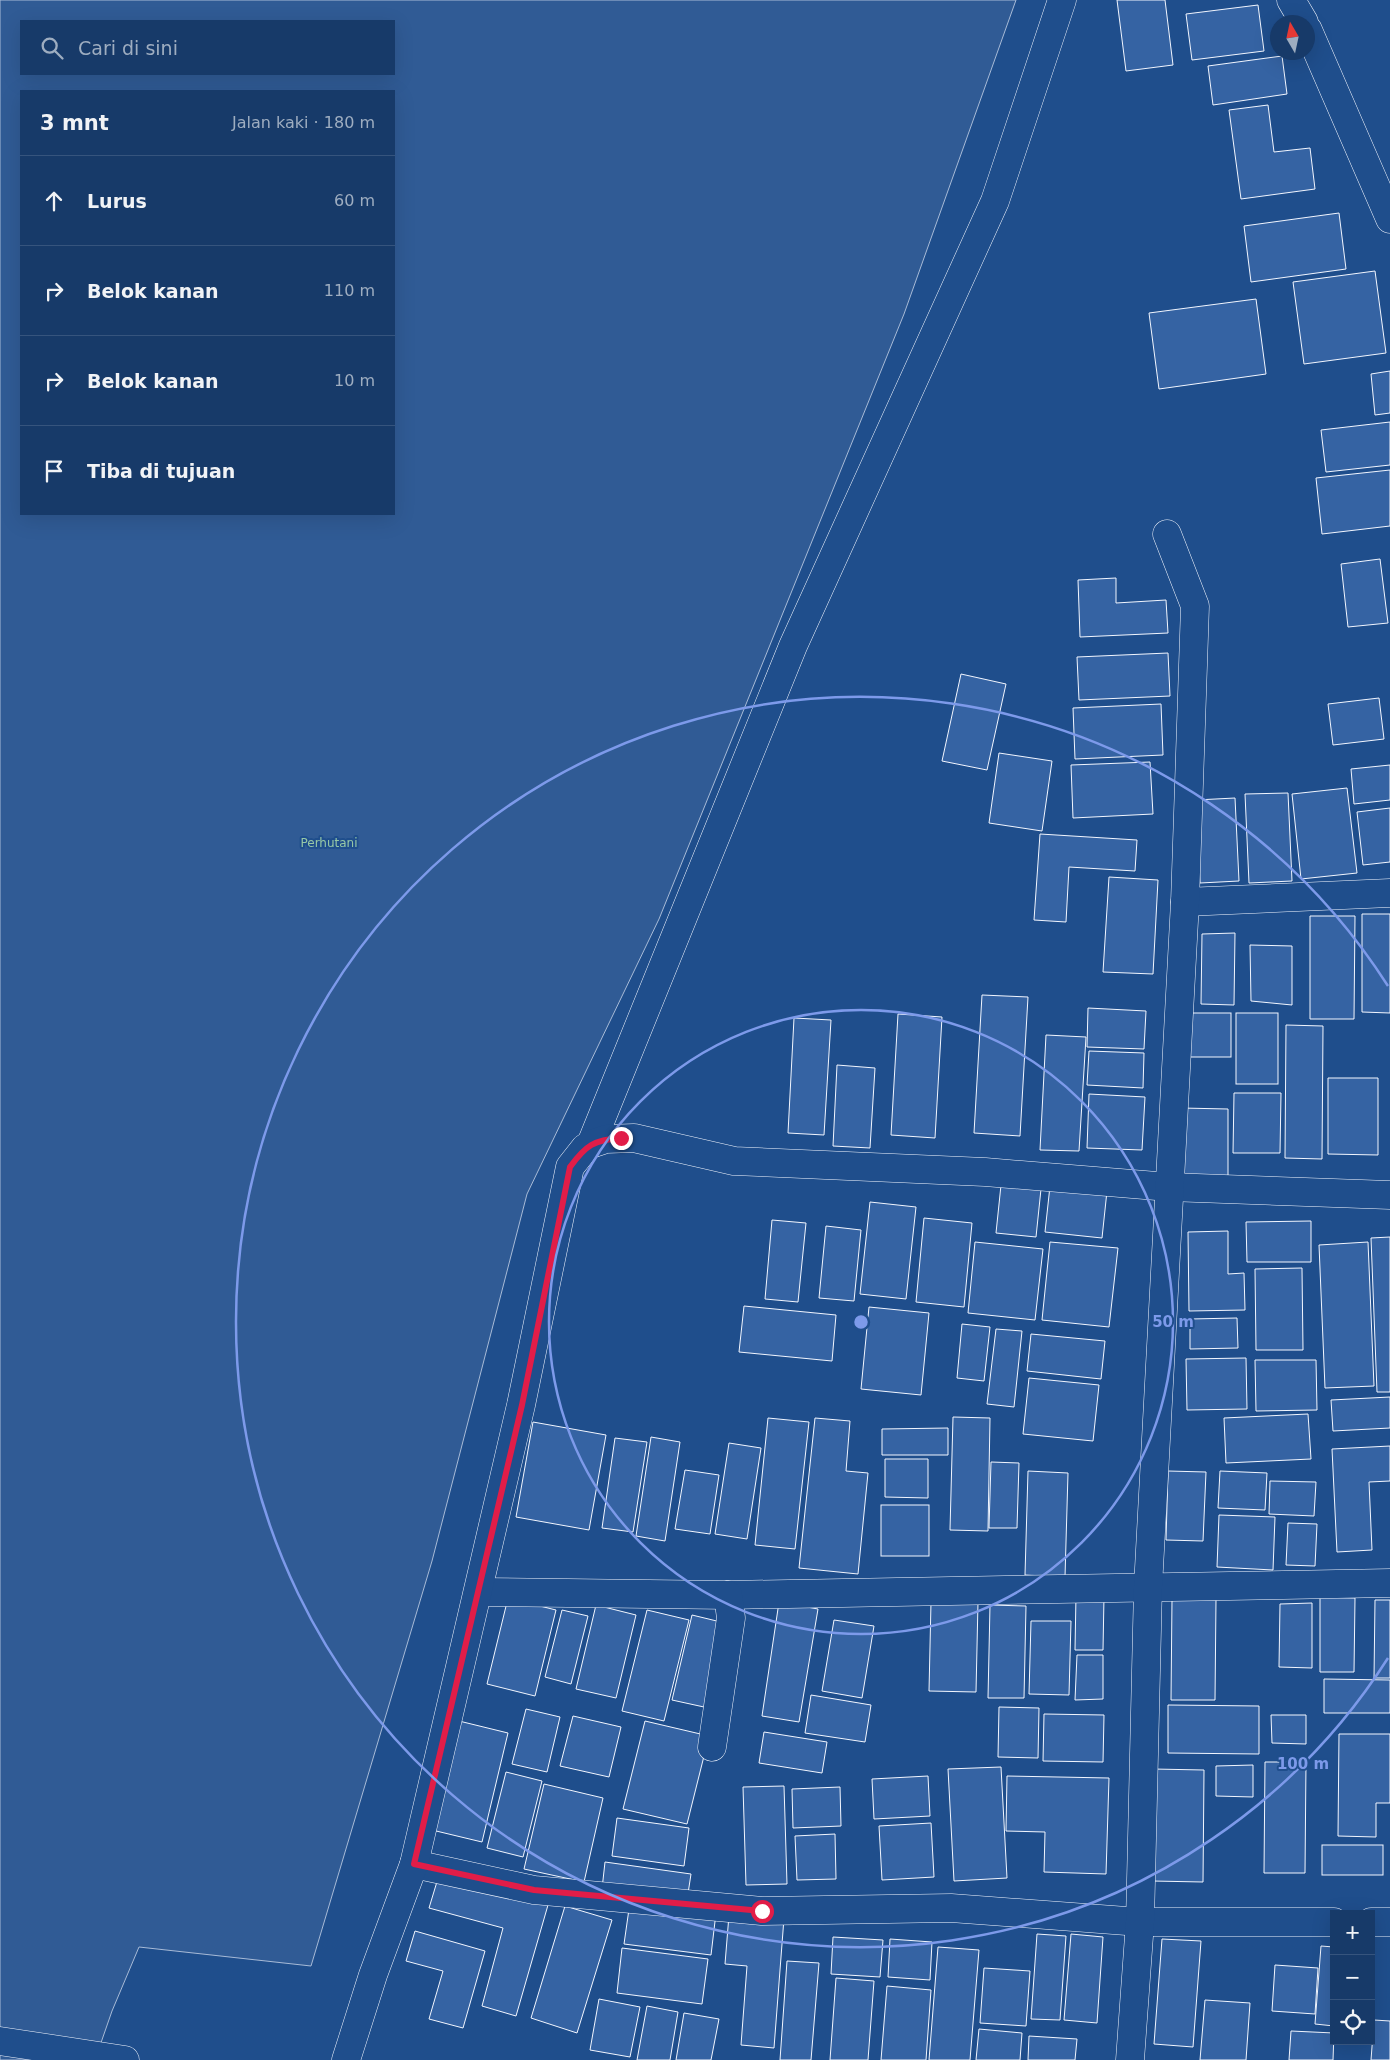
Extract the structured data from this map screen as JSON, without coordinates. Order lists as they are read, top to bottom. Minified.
{"parks":["Perhutani"],"north":"top","page":{"search":"Cari di sini","heading":["3 mnt","Jalan kaki · 180 m"],"list":[["Lurus","60 m"],["Belok kanan","110 m"],["Belok kanan","10 m"],"Tiba di tujuan"],"map_buttons":["+","−"]},"rings":["50 m","100 m"]}
